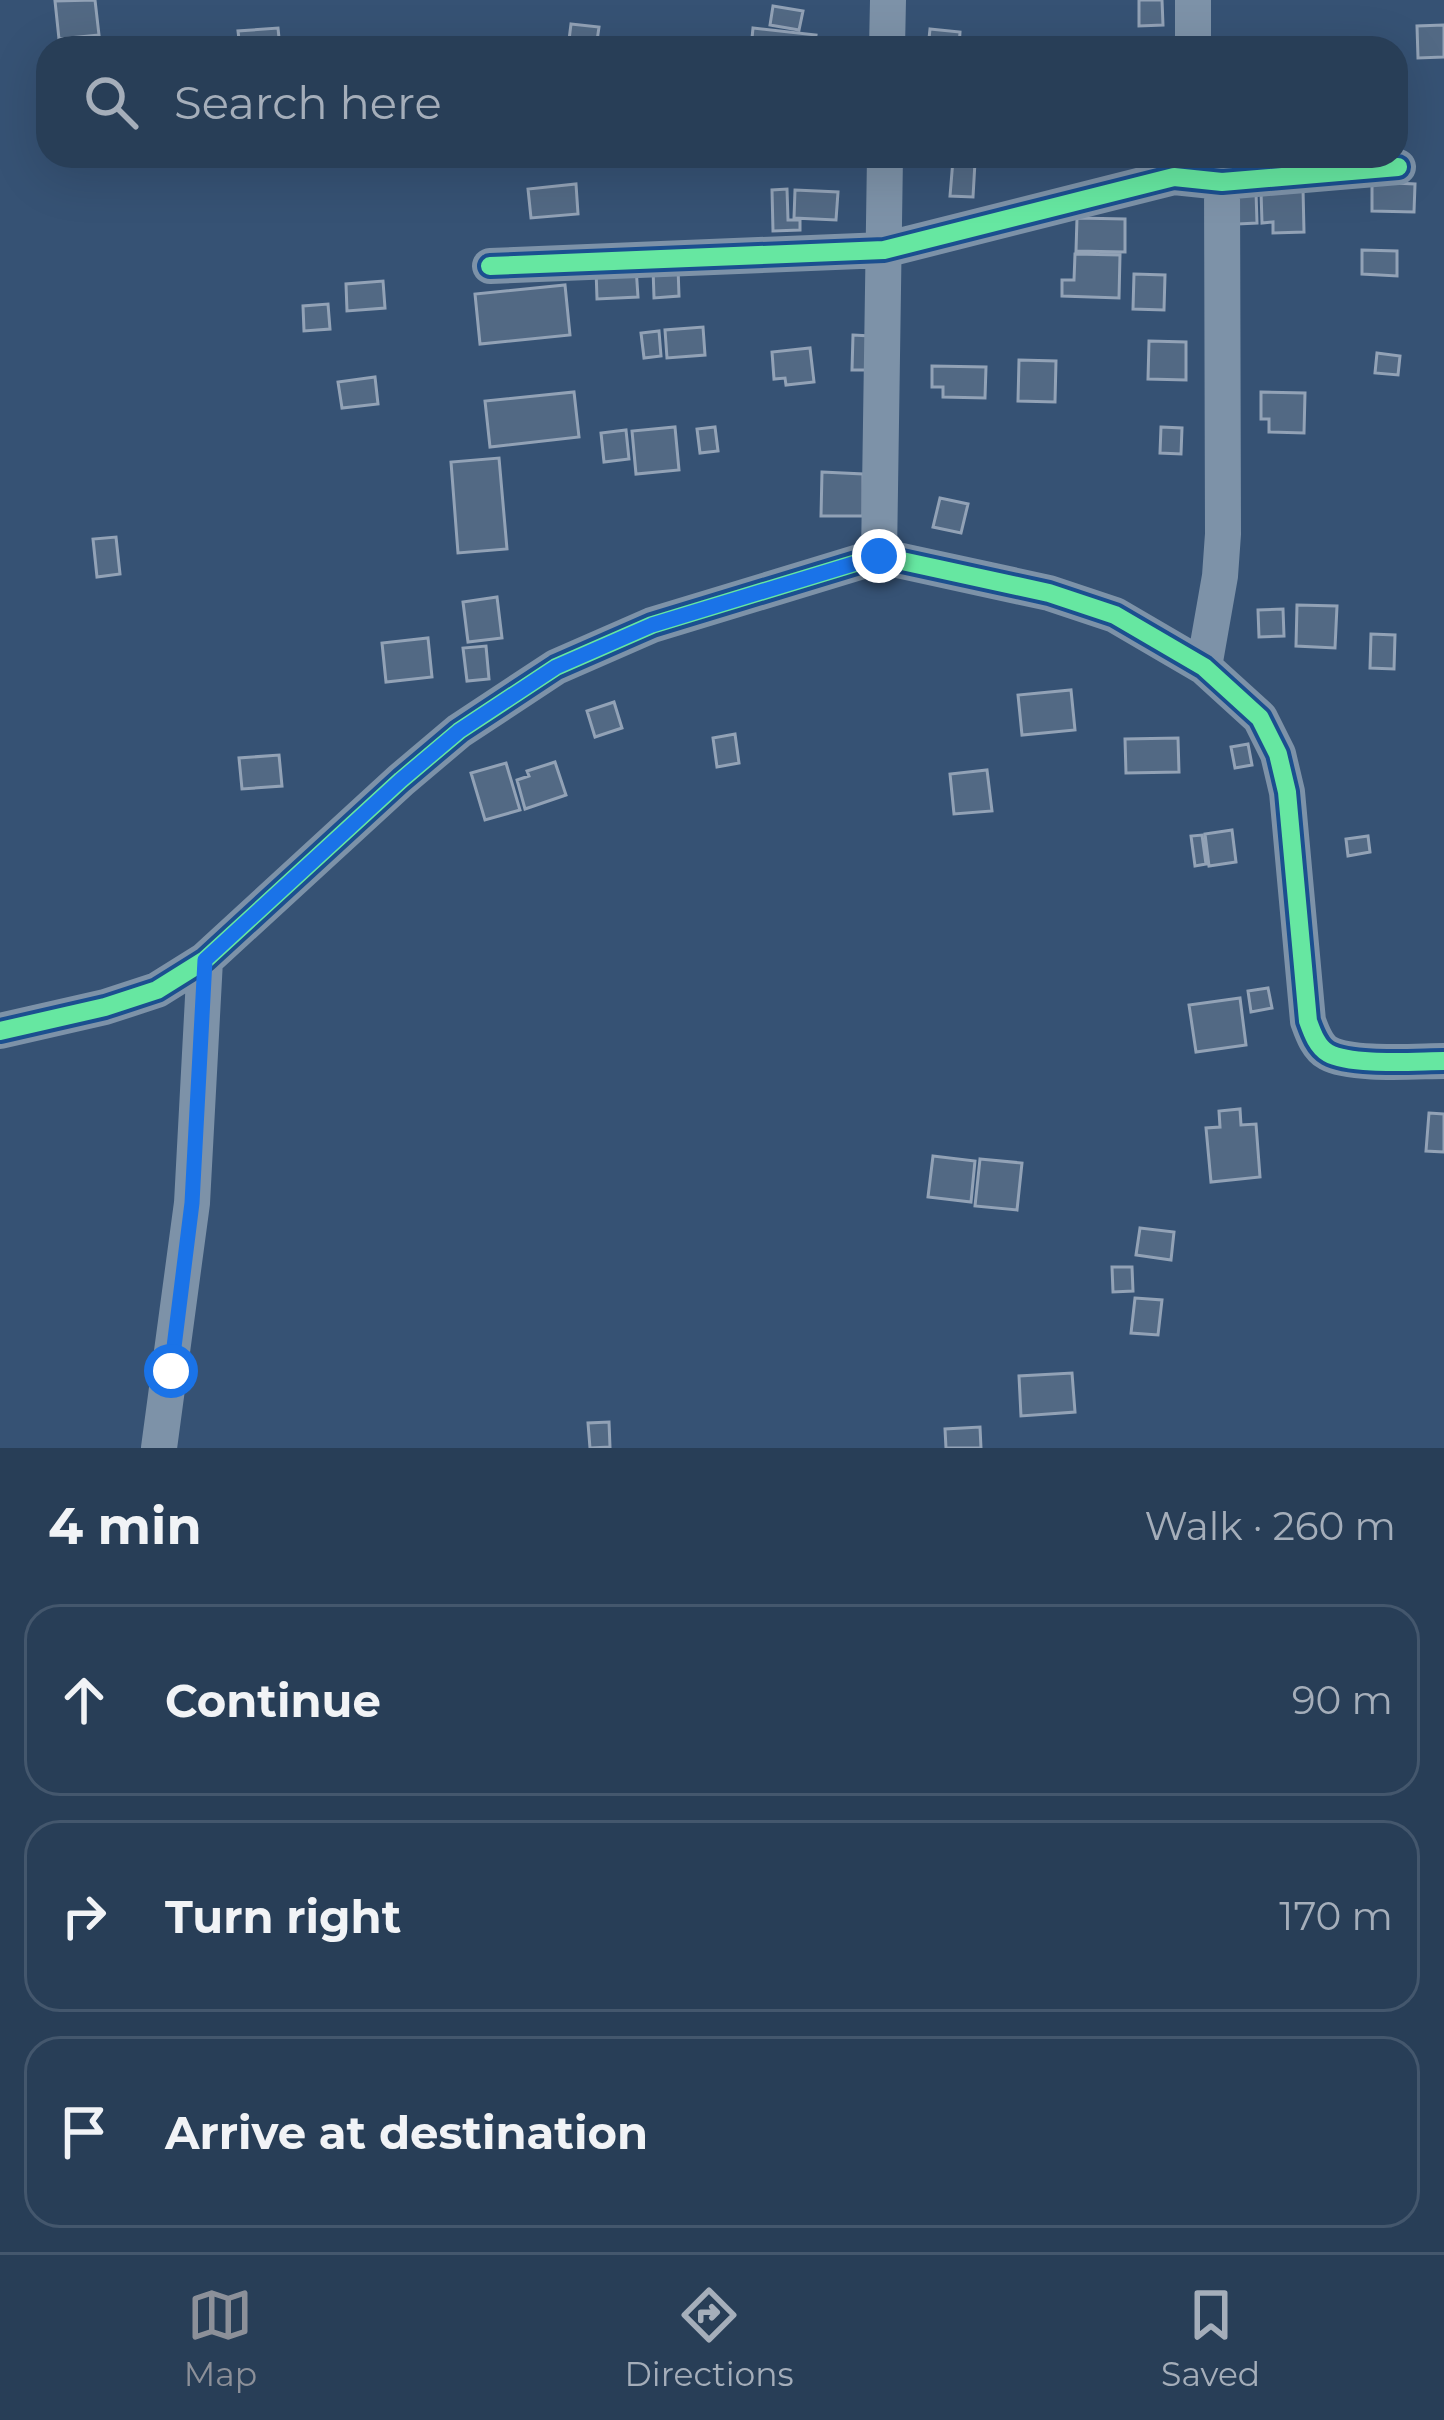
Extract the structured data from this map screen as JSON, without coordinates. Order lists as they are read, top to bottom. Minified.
{"page":{"search":"Search here","heading":["4 min","Walk · 260 m"],"list":[["Continue","90 m"],["Turn right","170 m"],"Arrive at destination"],"nav":["Map","Directions","Saved"]}}
